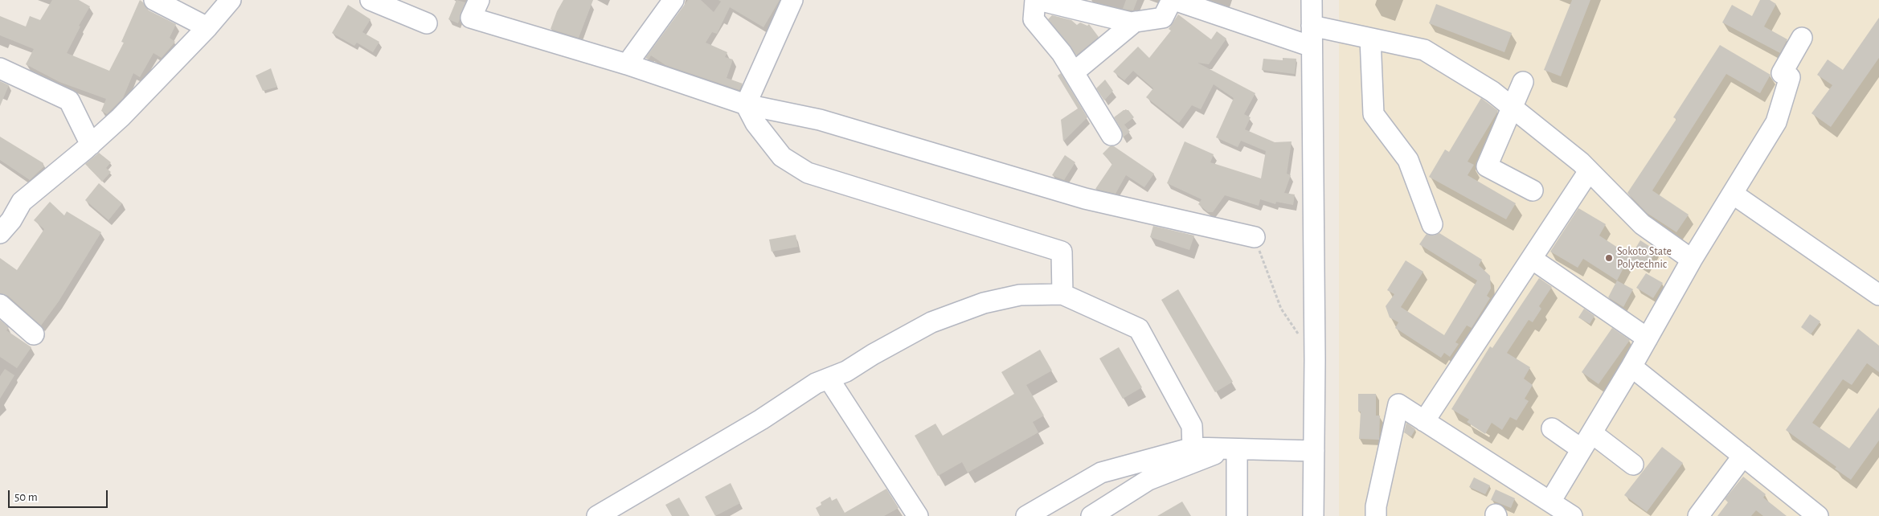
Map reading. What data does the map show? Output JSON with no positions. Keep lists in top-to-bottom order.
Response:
{
  "places": ["Sokoto State Polytechnic"],
  "scale_bar": "50 m"
}
